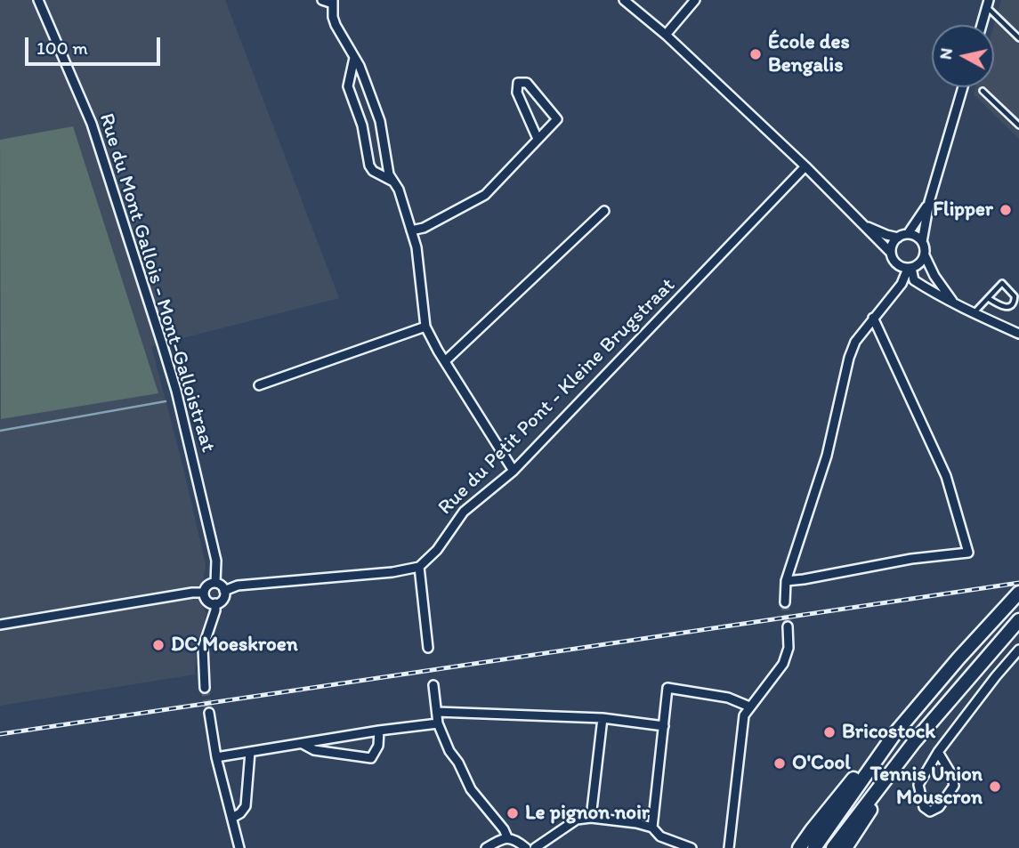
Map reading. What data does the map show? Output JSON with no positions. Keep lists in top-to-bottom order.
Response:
{
  "streets": {
    "street": ["Rue du Mont Gallois - Mont-Galloistraat", "Rue du Petit Pont - Kleine Brugstraat"]
  },
  "places": [
    "École des Bengalis",
    "Flipper",
    "DC Moeskroen",
    "Bricostock",
    "O'Cool",
    "Tennis Union Mouscron",
    "Le pignon noir"
  ],
  "scale_bar": "100 m",
  "north": "left"
}
